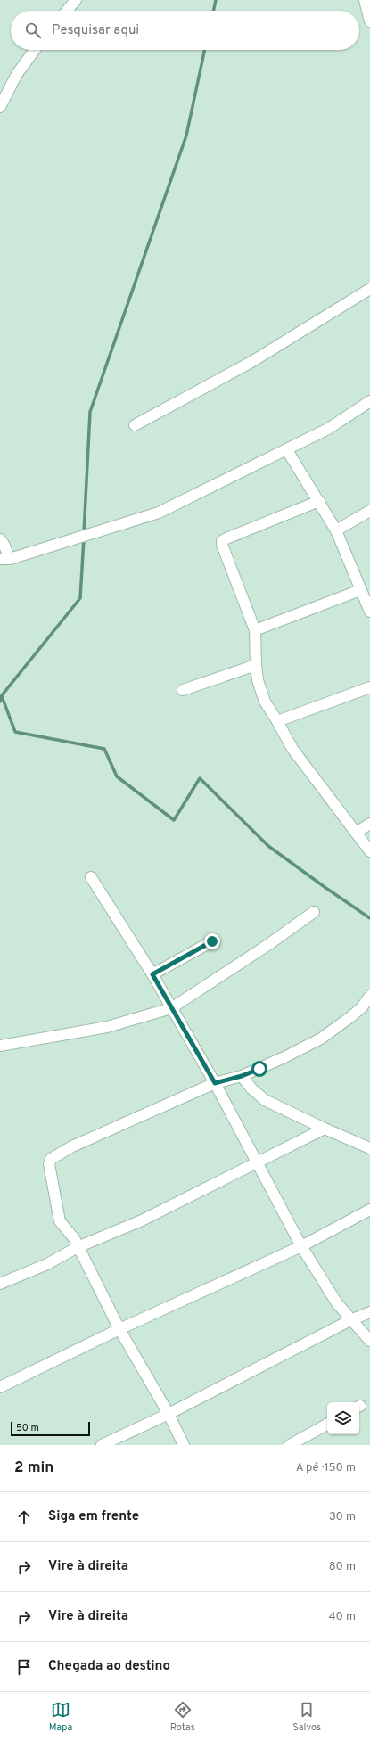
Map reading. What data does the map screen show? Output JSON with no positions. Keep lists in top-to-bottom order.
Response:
{
  "scale_bar": "50 m",
  "page": {
    "search": "Pesquisar aqui",
    "scale": "50 m",
    "heading": ["2 min", "A pé · 150 m"],
    "list": [
      ["Siga em frente", "30 m"],
      ["Vire à direita", "80 m"],
      ["Vire à direita", "40 m"],
      "Chegada ao destino"
    ],
    "nav": ["Mapa", "Rotas", "Salvos"]
  }
}
